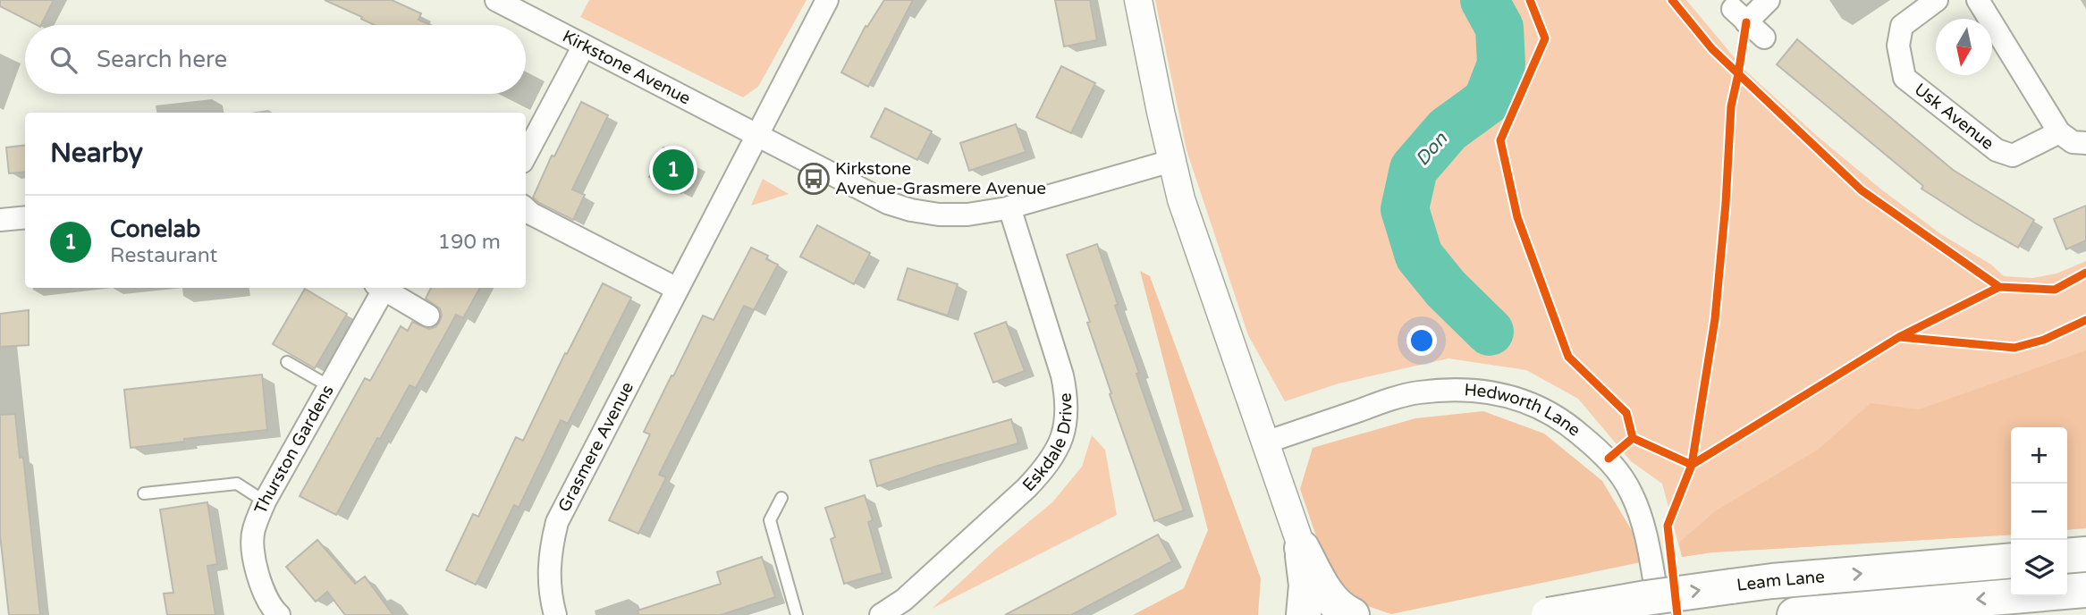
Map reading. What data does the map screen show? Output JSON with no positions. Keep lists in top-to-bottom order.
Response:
{
  "streets": {
    "highway": ["Leam Lane"],
    "street": [
      "Kirkstone Avenue",
      "Usk Avenue",
      "Hedworth Lane",
      "Eskdale Drive",
      "Grasmere Avenue",
      "Thurston Gardens"
    ]
  },
  "crossings": [
    ["Kirkstone Avenue", "Eskdale Drive"],
    ["Kirkstone Avenue", "Grasmere Avenue"]
  ],
  "water": ["Don"],
  "places": {
    "bus stop": ["Kirkstone Avenue-Grasmere Avenue"]
  },
  "north": "bottom",
  "page": {
    "search": "Search here",
    "heading": "Nearby",
    "pins": "1",
    "list": [
      {
        "mark": "1",
        "name": "Conelab",
        "note": "Restaurant",
        "value": "190 m"
      }
    ],
    "map_buttons": ["+", "−"]
  }
}
